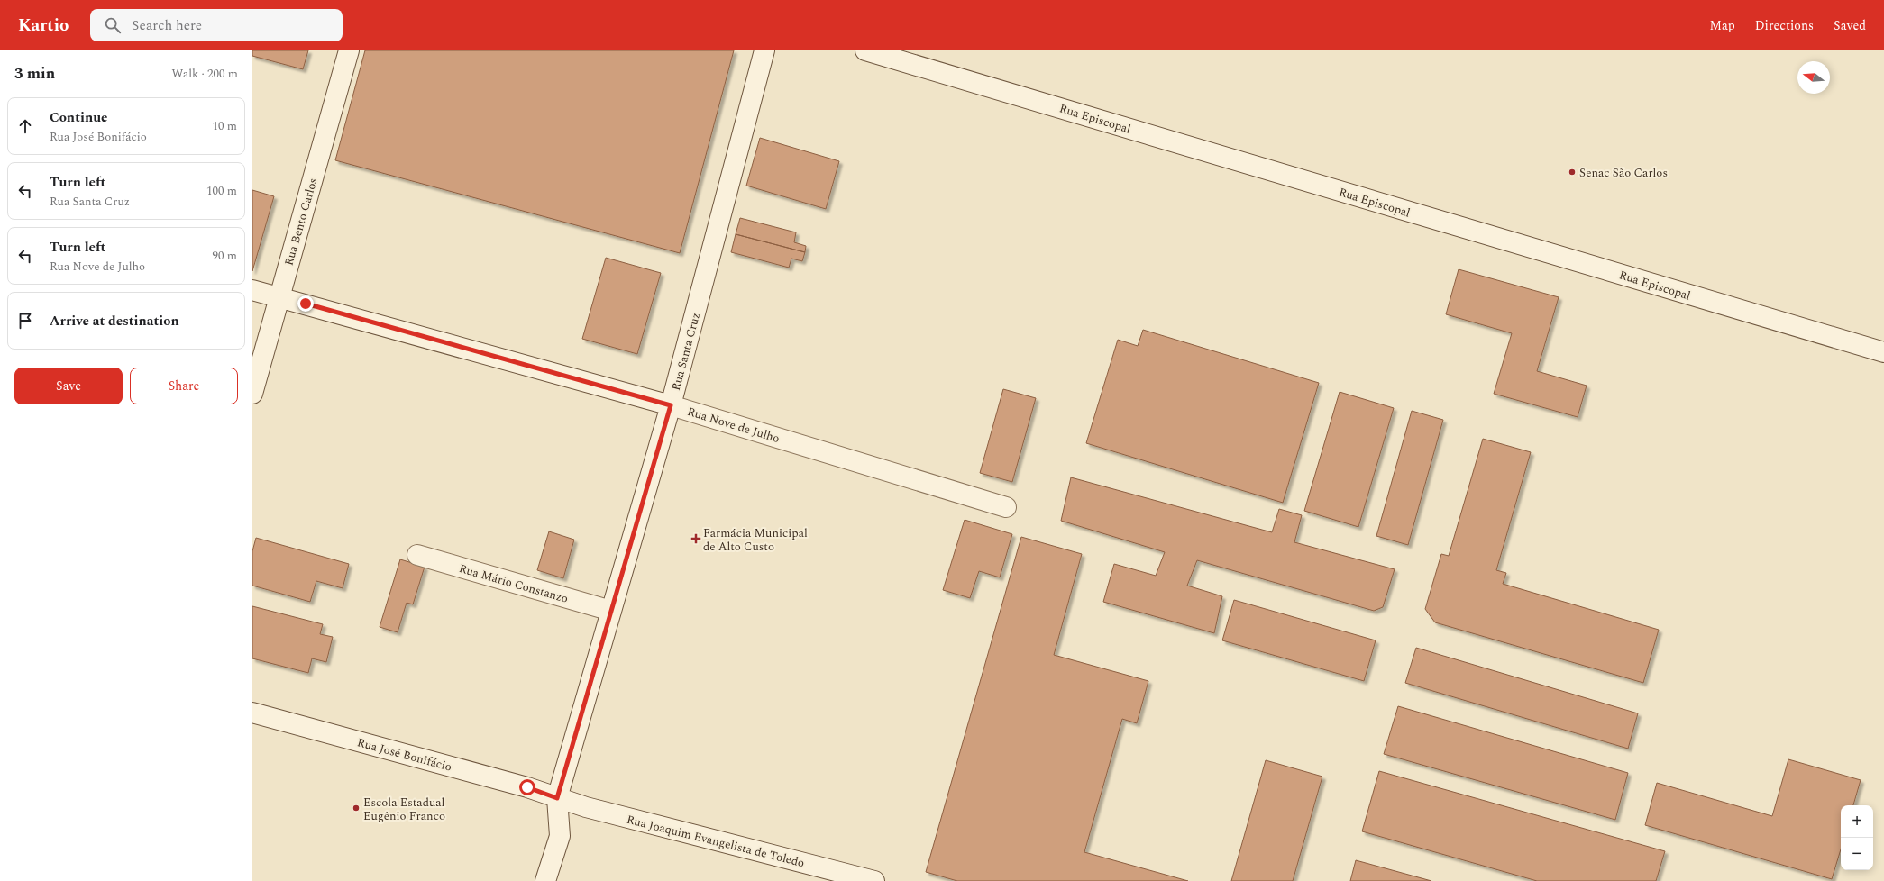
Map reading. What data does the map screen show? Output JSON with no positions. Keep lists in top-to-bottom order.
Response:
{
  "streets": {
    "main road": [
      "Rua Episcopal",
      "Rua Bento Carlos",
      "Rua Santa Cruz",
      "Rua Nove de Julho",
      "Rua Mário Constanzo",
      "Rua José Bonifácio",
      "Rua Joaquim Evangelista de Toledo"
    ]
  },
  "crossings": [
    ["Rua Bento Carlos", "Rua Nove de Julho"],
    ["Rua Santa Cruz", "Rua Nove de Julho"],
    ["Rua Santa Cruz", "Rua Mário Constanzo"],
    ["Rua Santa Cruz", "Rua José Bonifácio"],
    ["Rua Santa Cruz", "Rua Joaquim Evangelista de Toledo"],
    ["Rua José Bonifácio", "Rua Joaquim Evangelista de Toledo"]
  ],
  "places": {
    "other": ["Senac São Carlos", "Escola Estadual Eugênio Franco"],
    "health": ["Farmácia Municipal de Alto Custo"]
  },
  "north": "left",
  "page": {
    "header": "Kartio",
    "search": "Search here",
    "nav": ["Map", "Directions", "Saved"],
    "heading": ["3 min", "Walk · 200 m"],
    "list": [
      ["Continue", "Rua José Bonifácio", "10 m"],
      ["Turn left", "Rua Santa Cruz", "100 m"],
      ["Turn left", "Rua Nove de Julho", "90 m"],
      "Arrive at destination"
    ],
    "buttons": ["Save", "Share"],
    "map_buttons": ["+", "−"]
  }
}
